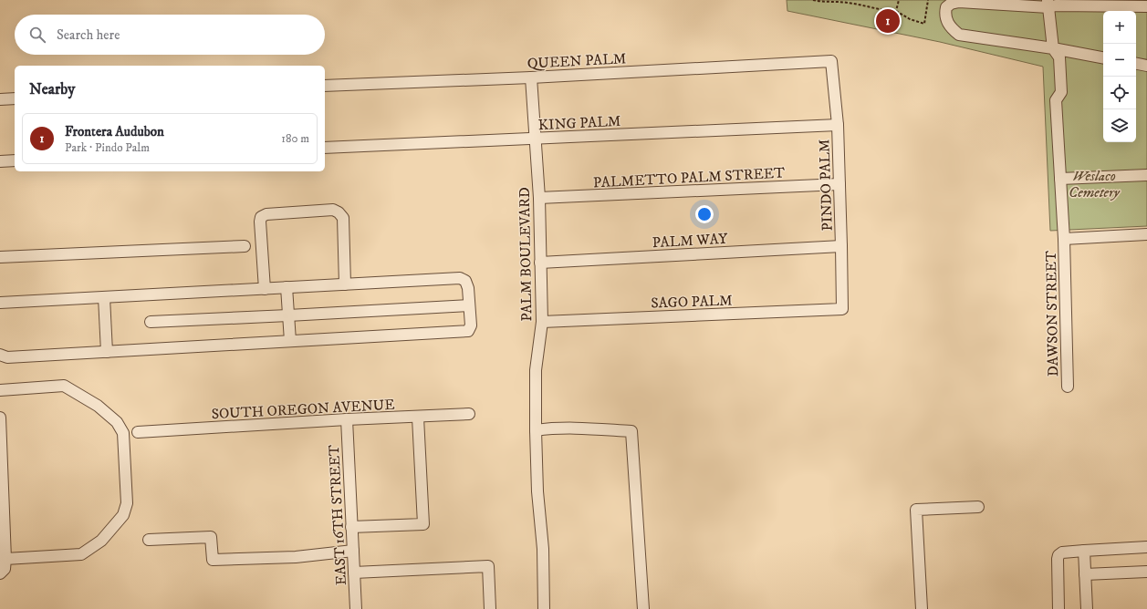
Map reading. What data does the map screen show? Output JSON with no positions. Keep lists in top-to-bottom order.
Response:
{
  "streets": {
    "street": [
      "QUEEN PALM",
      "KING PALM",
      "PALMETTO PALM STREET",
      "PINDO PALM",
      "PALM WAY",
      "PALM BOULEVARD",
      "SAGO PALM",
      "DAWSON STREET",
      "SOUTH OREGON AVENUE",
      "EAST 16TH STREET"
    ]
  },
  "crossings": [
    ["QUEEN PALM", "PINDO PALM"],
    ["QUEEN PALM", "PALM BOULEVARD"],
    ["KING PALM", "PINDO PALM"],
    ["KING PALM", "PALM BOULEVARD"],
    ["PALMETTO PALM STREET", "PINDO PALM"],
    ["PALMETTO PALM STREET", "PALM BOULEVARD"],
    ["PINDO PALM", "PALM WAY"],
    ["PINDO PALM", "SAGO PALM"],
    ["PALM WAY", "PALM BOULEVARD"],
    ["PALM BOULEVARD", "SAGO PALM"],
    ["SOUTH OREGON AVENUE", "EAST 16TH STREET"]
  ],
  "parks": ["Weslaco Cemetery"],
  "page": {
    "pins": "1",
    "map_buttons": ["+", "−"],
    "search": "Search here",
    "heading": "Nearby",
    "list": [
      {
        "mark": "1",
        "name": "Frontera Audubon",
        "note": "Park · Pindo Palm",
        "value": "180 m"
      }
    ]
  }
}
